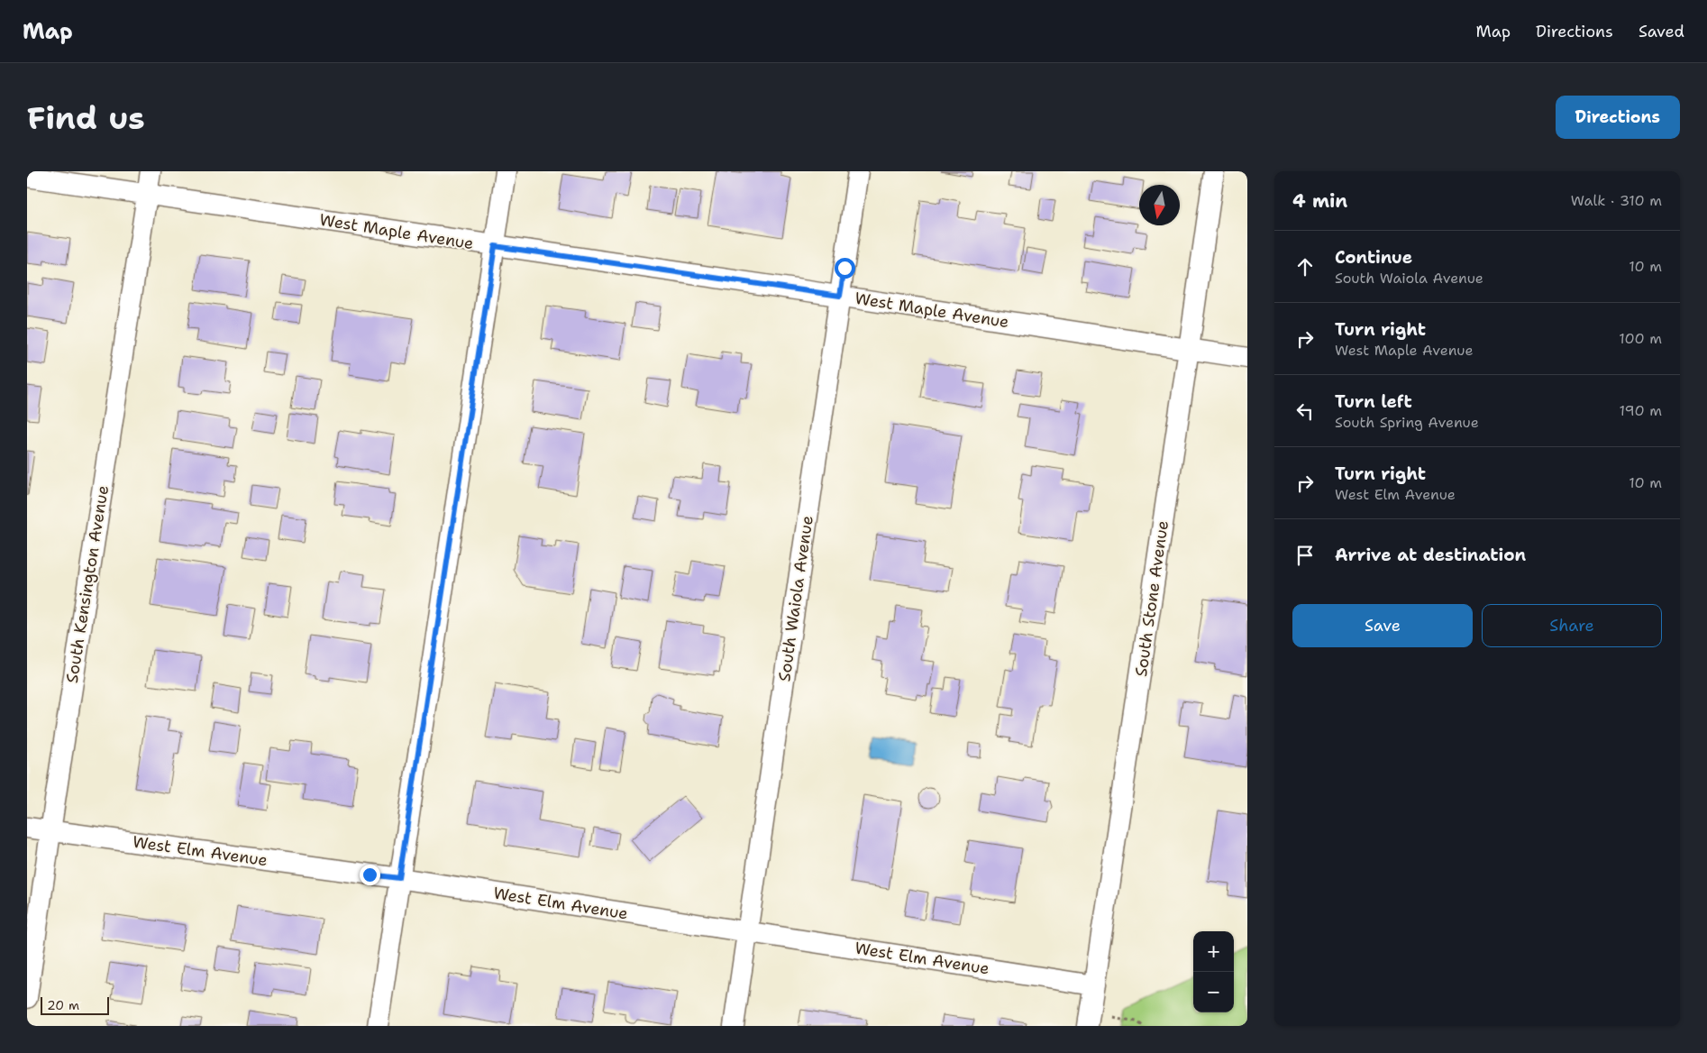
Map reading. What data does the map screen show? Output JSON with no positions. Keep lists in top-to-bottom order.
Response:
{
  "streets": {
    "street": [
      "West Maple Avenue",
      "South Kensington Avenue",
      "South Waiola Avenue",
      "South Stone Avenue",
      "West Elm Avenue"
    ]
  },
  "crossings": [
    ["West Maple Avenue", "South Kensington Avenue"],
    ["West Maple Avenue", "South Waiola Avenue"],
    ["West Maple Avenue", "South Stone Avenue"],
    ["South Kensington Avenue", "West Elm Avenue"],
    ["South Waiola Avenue", "West Elm Avenue"],
    ["South Stone Avenue", "West Elm Avenue"]
  ],
  "scale_bar": "20 m",
  "north": "bottom",
  "page": {
    "header": "Map",
    "nav": ["Map", "Directions", "Saved"],
    "buttons": [
      "Directions",
      ["Save", "Share"]
    ],
    "title": "Find us",
    "heading": ["4 min", "Walk · 310 m"],
    "list": [
      ["Continue", "South Waiola Avenue", "10 m"],
      ["Turn right", "West Maple Avenue", "100 m"],
      ["Turn left", "South Spring Avenue", "190 m"],
      ["Turn right", "West Elm Avenue", "10 m"],
      "Arrive at destination"
    ],
    "map_buttons": ["+", "−"],
    "scale": "20 m"
  }
}
